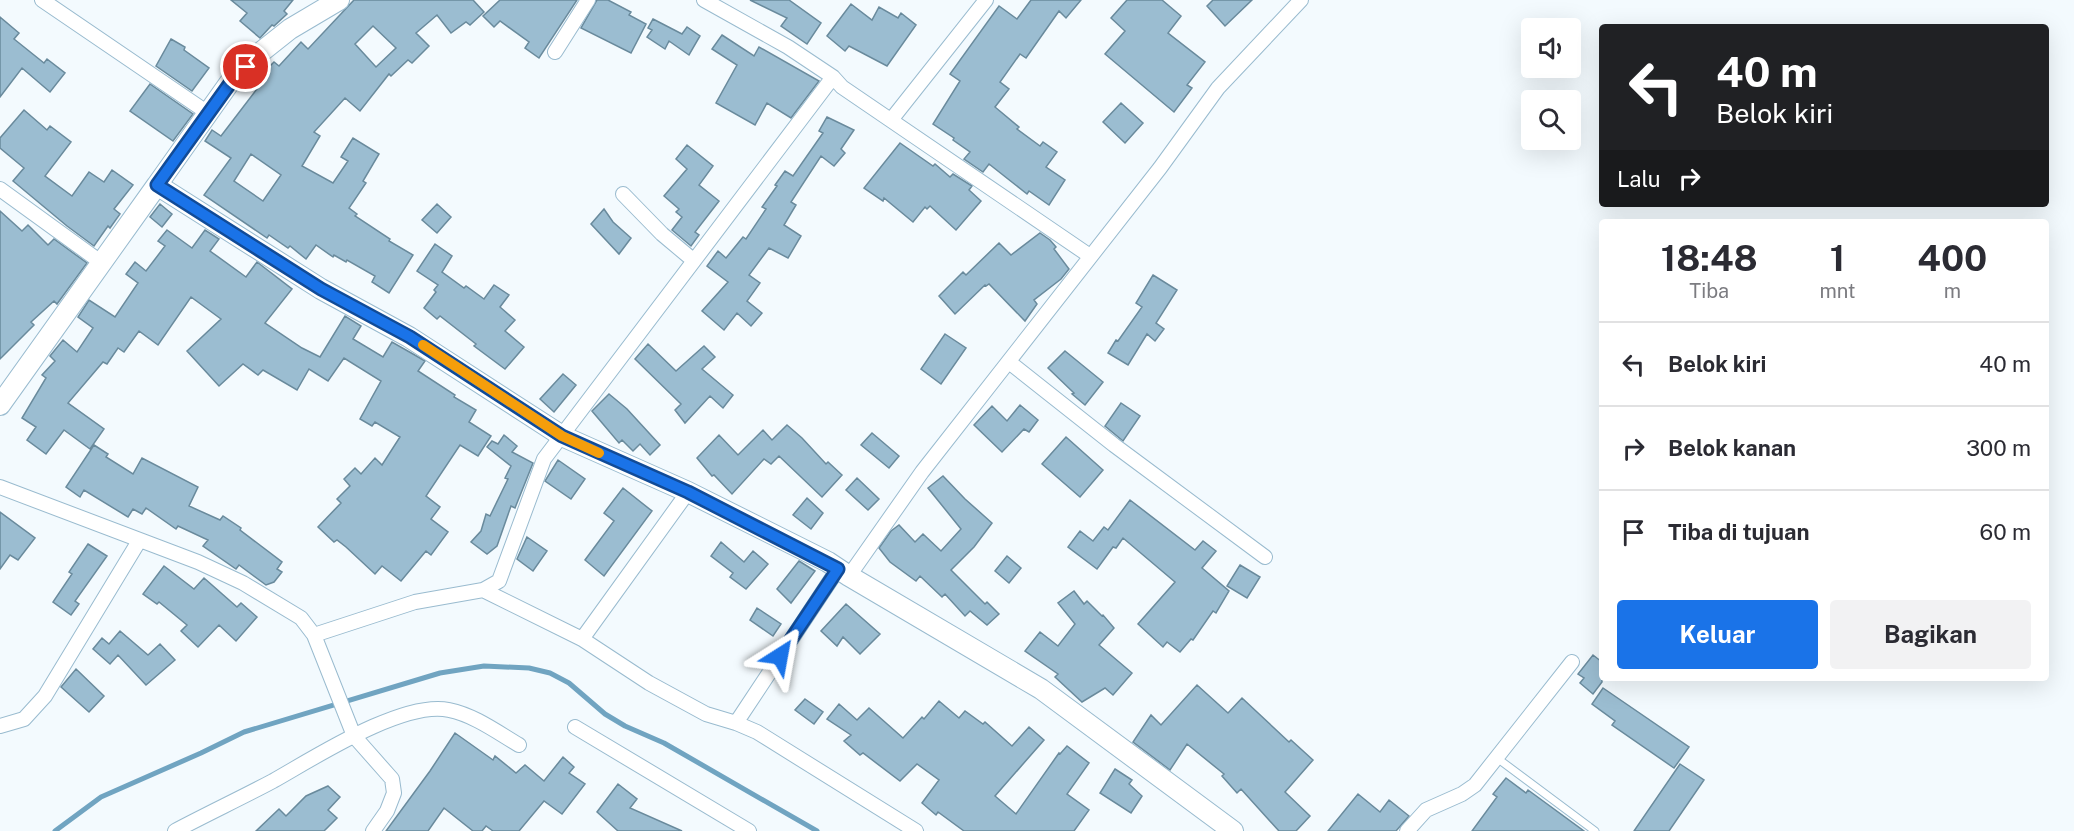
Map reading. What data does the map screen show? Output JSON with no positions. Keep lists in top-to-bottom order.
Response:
{
  "page": {
    "turn": ["40 m", "Belok kiri"],
    "then": "Lalu",
    "eta": [
      "18:48",
      "Tiba",
      "1",
      "mnt",
      "400",
      "m"
    ],
    "list": [
      {
        "name": "Belok kiri",
        "value": "40 m"
      },
      {
        "name": "Belok kanan",
        "value": "300 m"
      },
      {
        "name": "Tiba di tujuan",
        "value": "60 m"
      }
    ],
    "buttons": ["Keluar", "Bagikan"]
  }
}
